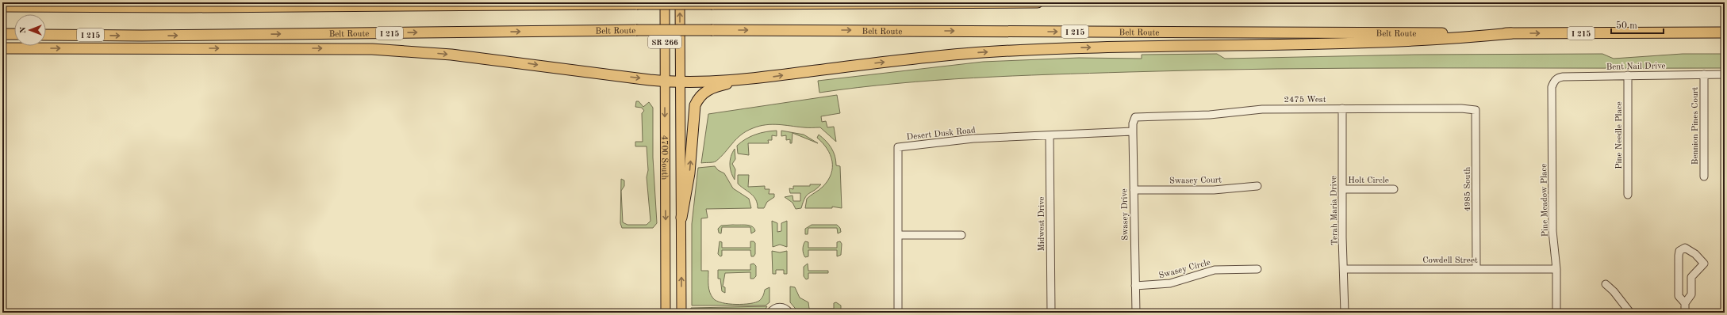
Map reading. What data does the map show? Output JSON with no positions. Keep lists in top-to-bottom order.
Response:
{
  "streets": {
    "highway": ["Belt Route", "I 215"],
    "main road": ["SR 266", "4700 South"],
    "street": [
      "Bent Nail Drive",
      "2475 West",
      "Bennion Pines Court",
      "Desert Dusk Road",
      "Pine Needle Place",
      "Swasey Court",
      "Holt Circle",
      "4985 South",
      "Pine Meadow Place",
      "Terah Maria Drive",
      "Swasey Drive",
      "Midwest Drive",
      "Cowdell Street",
      "Swasey Circle"
    ]
  },
  "crossings": [
    ["Bent Nail Drive", "Bennion Pines Court"],
    ["Bent Nail Drive", "Pine Needle Place"],
    ["Bent Nail Drive", "Pine Meadow Place"],
    ["2475 West", "4985 South"],
    ["2475 West", "Terah Maria Drive"],
    ["2475 West", "Swasey Drive"],
    ["Desert Dusk Road", "Swasey Drive"],
    ["Desert Dusk Road", "Midwest Drive"],
    ["Swasey Court", "Swasey Drive"],
    ["Holt Circle", "Terah Maria Drive"],
    ["4985 South", "Cowdell Street"],
    ["Pine Meadow Place", "Cowdell Street"],
    ["Terah Maria Drive", "Cowdell Street"],
    ["Swasey Drive", "Swasey Circle"]
  ],
  "scale_bar": "50 m",
  "north": "left"
}
